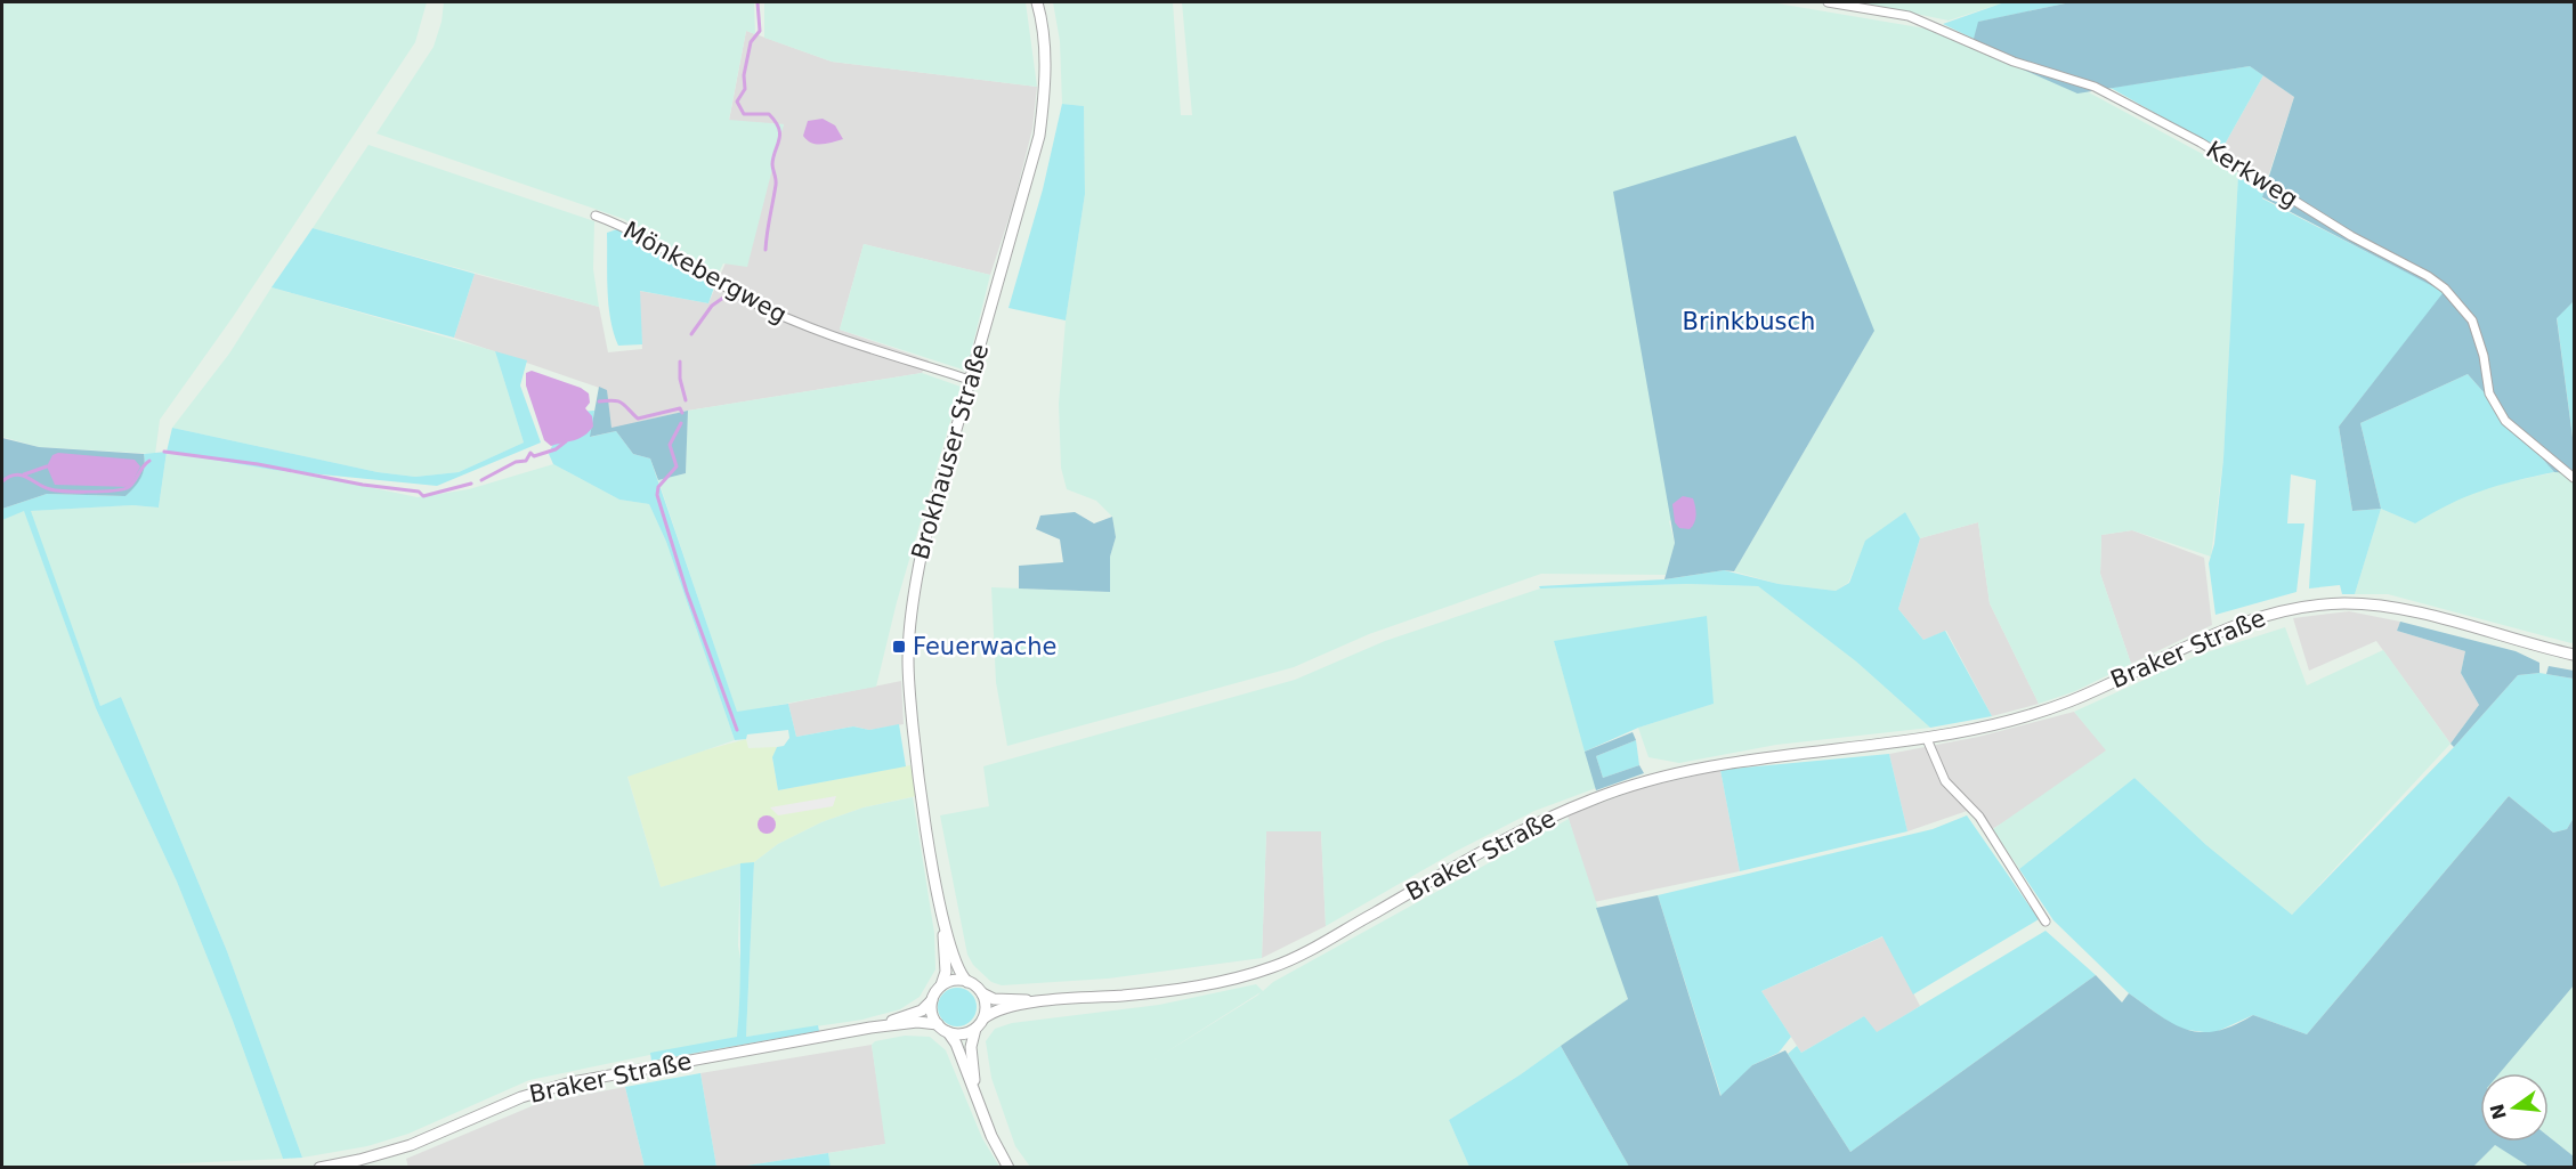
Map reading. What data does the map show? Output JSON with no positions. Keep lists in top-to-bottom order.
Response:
{
  "streets": {
    "street": [
      "Kerkweg",
      "Mönkebergweg",
      "Brokhauser Straße",
      "Braker Straße"
    ]
  },
  "crossings": [
    ["Mönkebergweg", "Brokhauser Straße"],
    ["Brokhauser Straße", "Braker Straße"]
  ],
  "parks": ["Brinkbusch"],
  "places": {
    "transit": ["Feuerwache"]
  },
  "north": "left"
}
